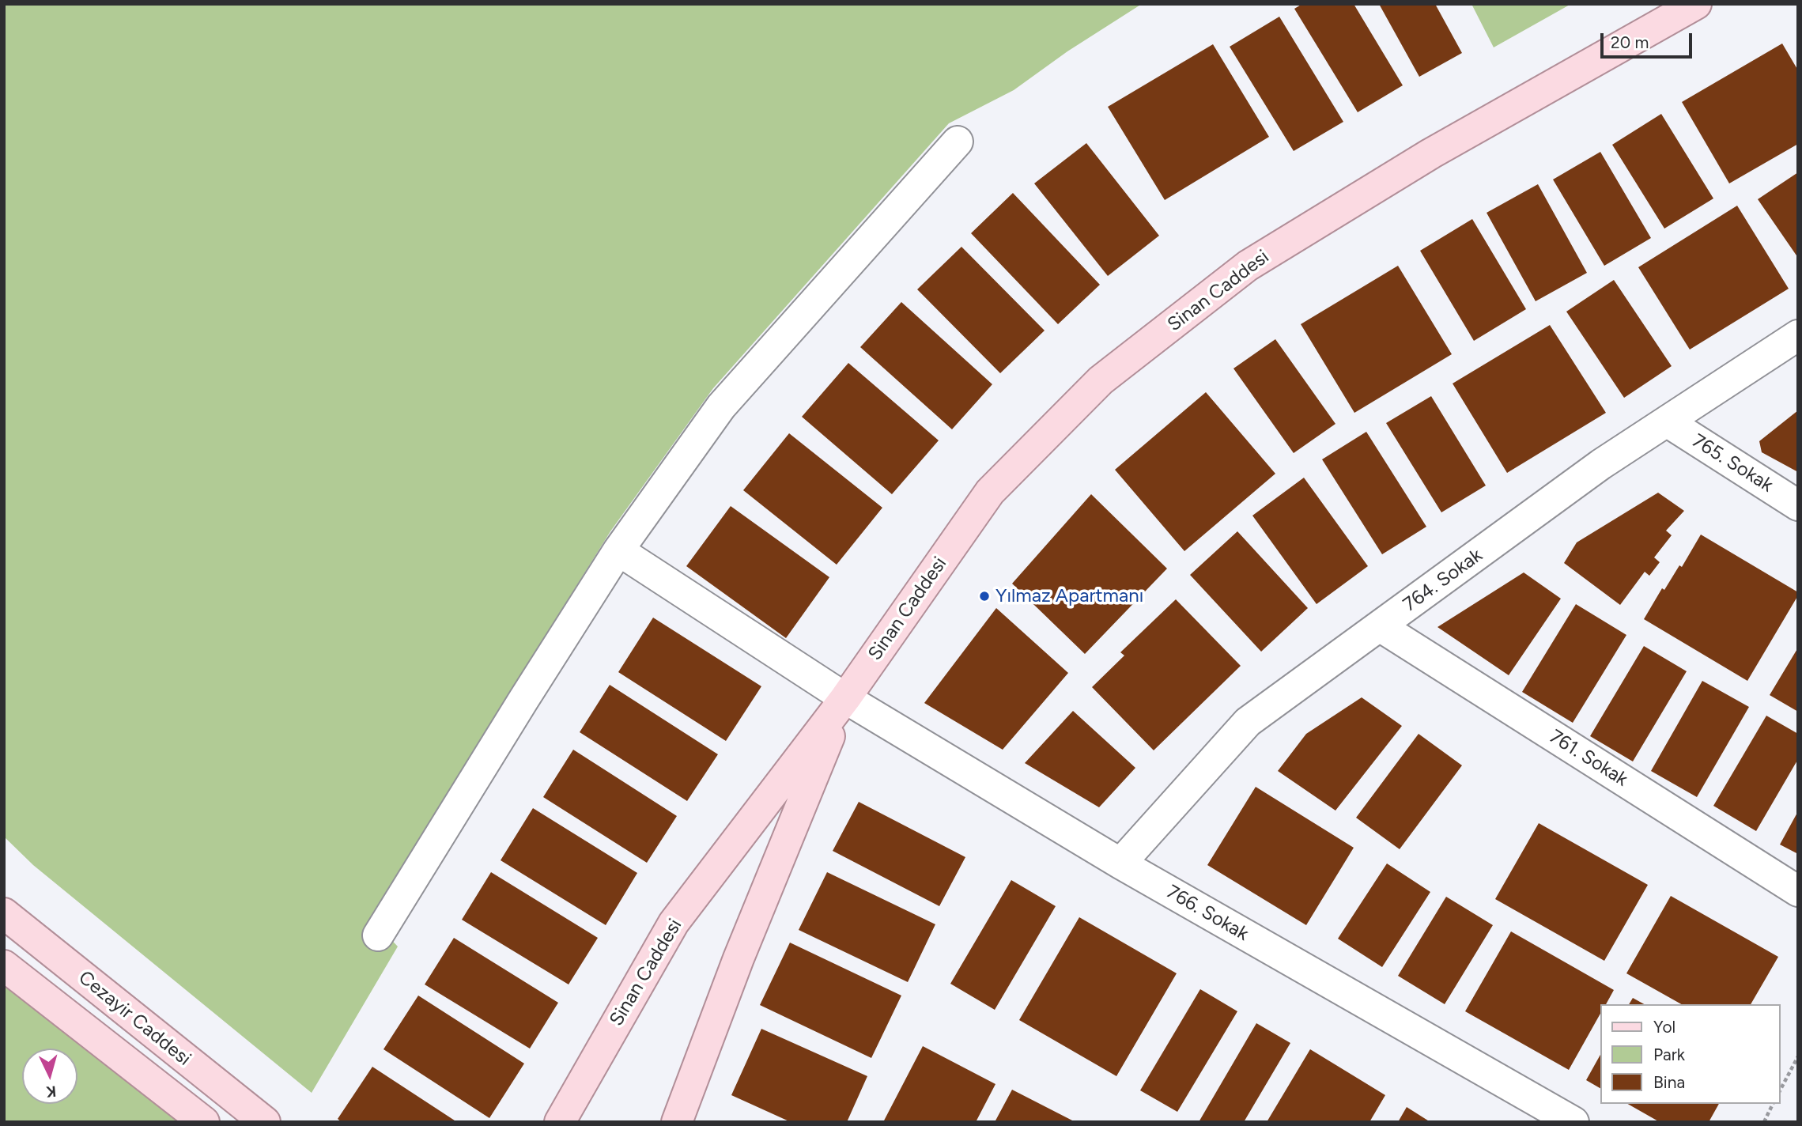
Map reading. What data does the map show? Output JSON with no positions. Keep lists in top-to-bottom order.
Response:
{
  "streets": {
    "main road": ["Sinan Caddesi", "Cezayir Caddesi"],
    "street": [
      "765. Sokak",
      "764. Sokak",
      "761. Sokak",
      "766. Sokak"
    ]
  },
  "crossings": [
    ["Sinan Caddesi", "766. Sokak"],
    ["765. Sokak", "764. Sokak"],
    ["764. Sokak", "761. Sokak"],
    ["764. Sokak", "766. Sokak"]
  ],
  "places": ["Yılmaz Apartmanı"],
  "legend": ["Yol", "Park", "Bina"],
  "scale_bar": "20 m",
  "north": "bottom"
}
